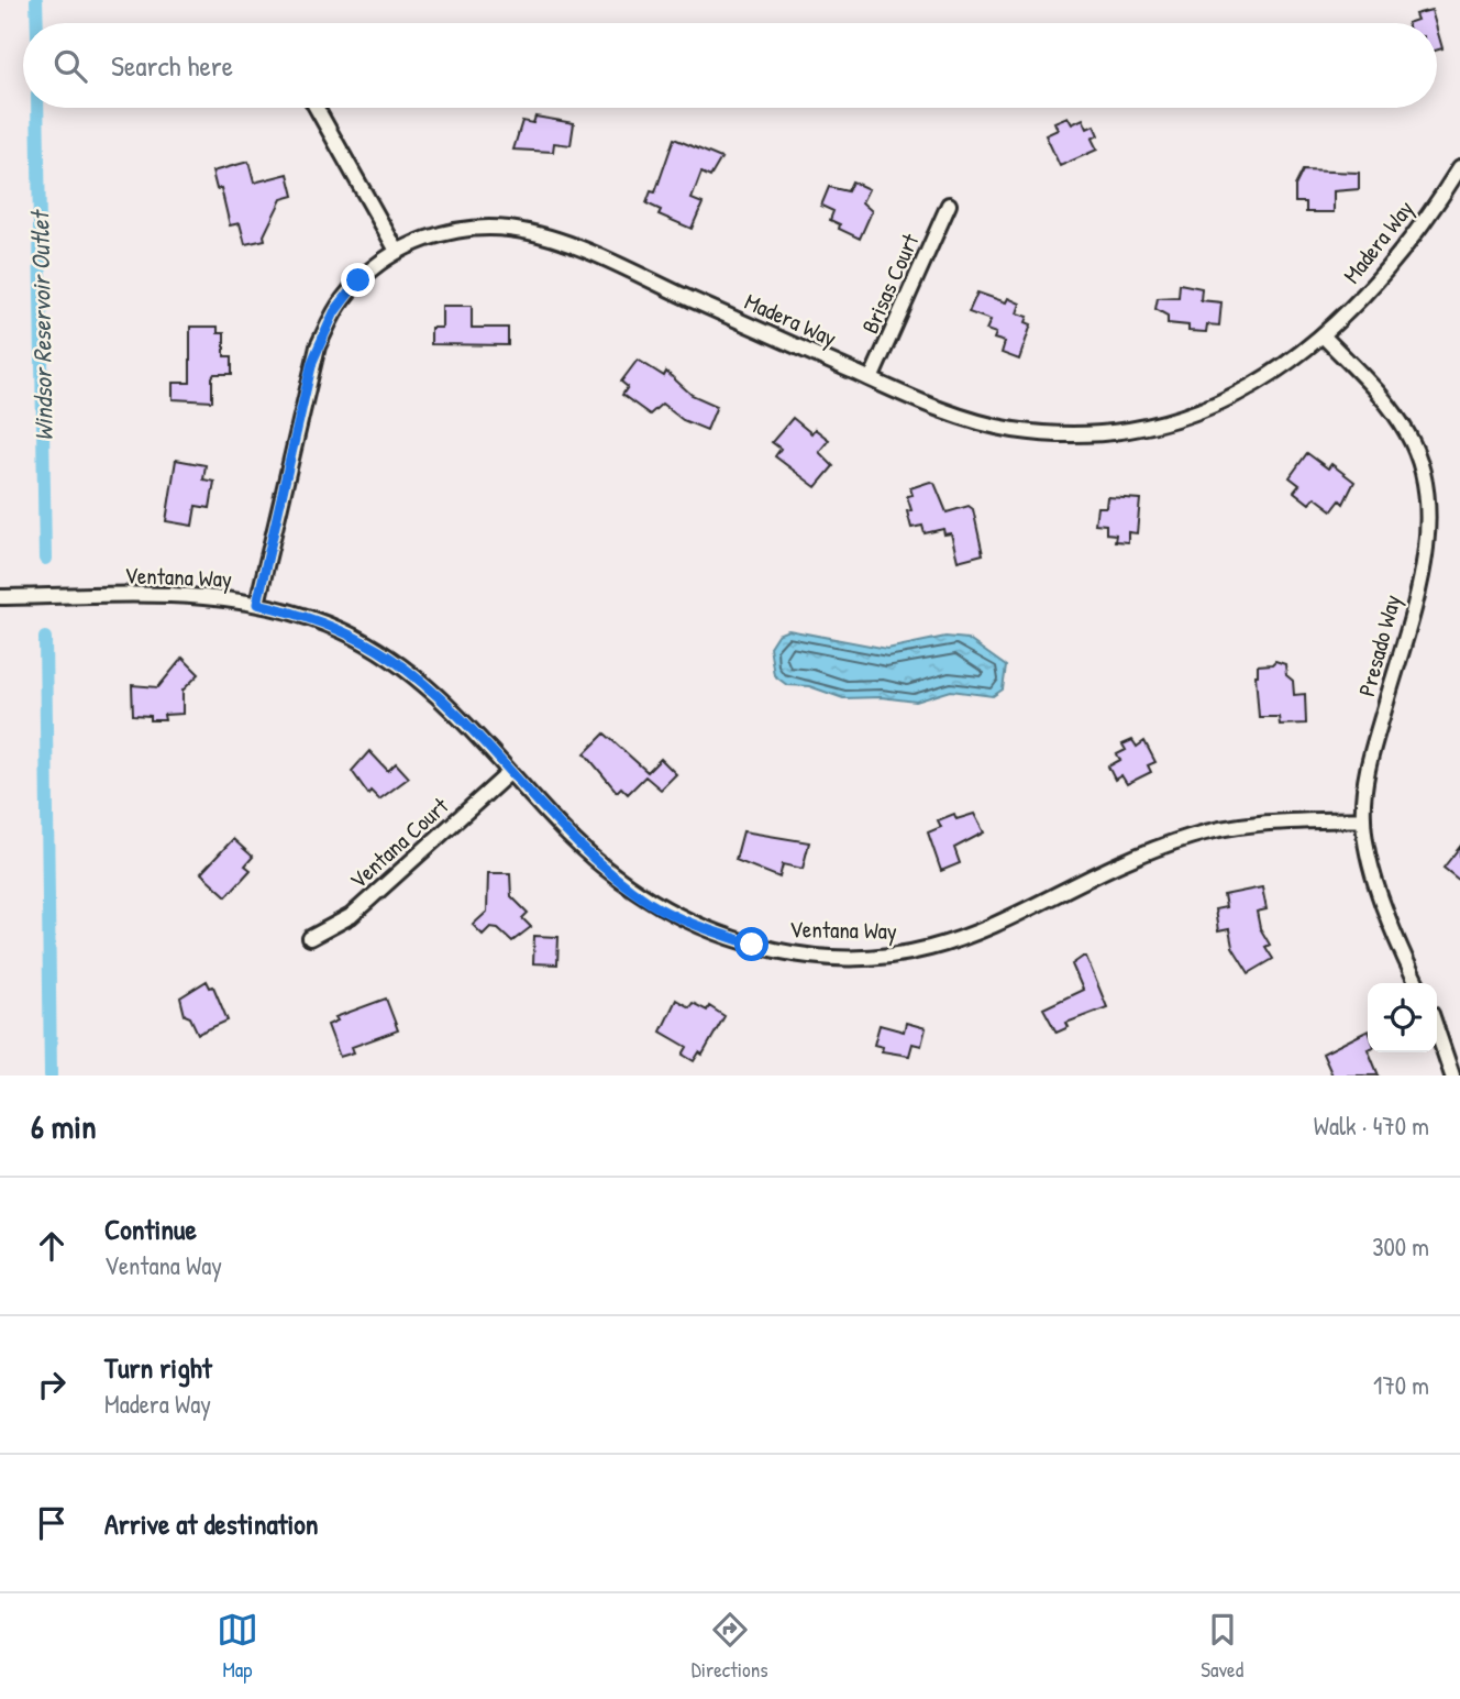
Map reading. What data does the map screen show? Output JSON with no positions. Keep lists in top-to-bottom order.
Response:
{
  "streets": {
    "street": [
      "Madera Way",
      "Brisas Court",
      "Ventana Way",
      "Presado Way",
      "Ventana Court"
    ]
  },
  "crossings": [
    ["Madera Way", "Brisas Court"],
    ["Madera Way", "Ventana Way"],
    ["Madera Way", "Presado Way"],
    ["Ventana Way", "Presado Way"],
    ["Ventana Way", "Ventana Court"]
  ],
  "water": ["Windsor Reservoir Outlet"],
  "page": {
    "search": "Search here",
    "heading": ["6 min", "Walk · 470 m"],
    "list": [
      ["Continue", "Ventana Way", "300 m"],
      ["Turn right", "Madera Way", "170 m"],
      "Arrive at destination"
    ],
    "nav": ["Map", "Directions", "Saved"]
  }
}
